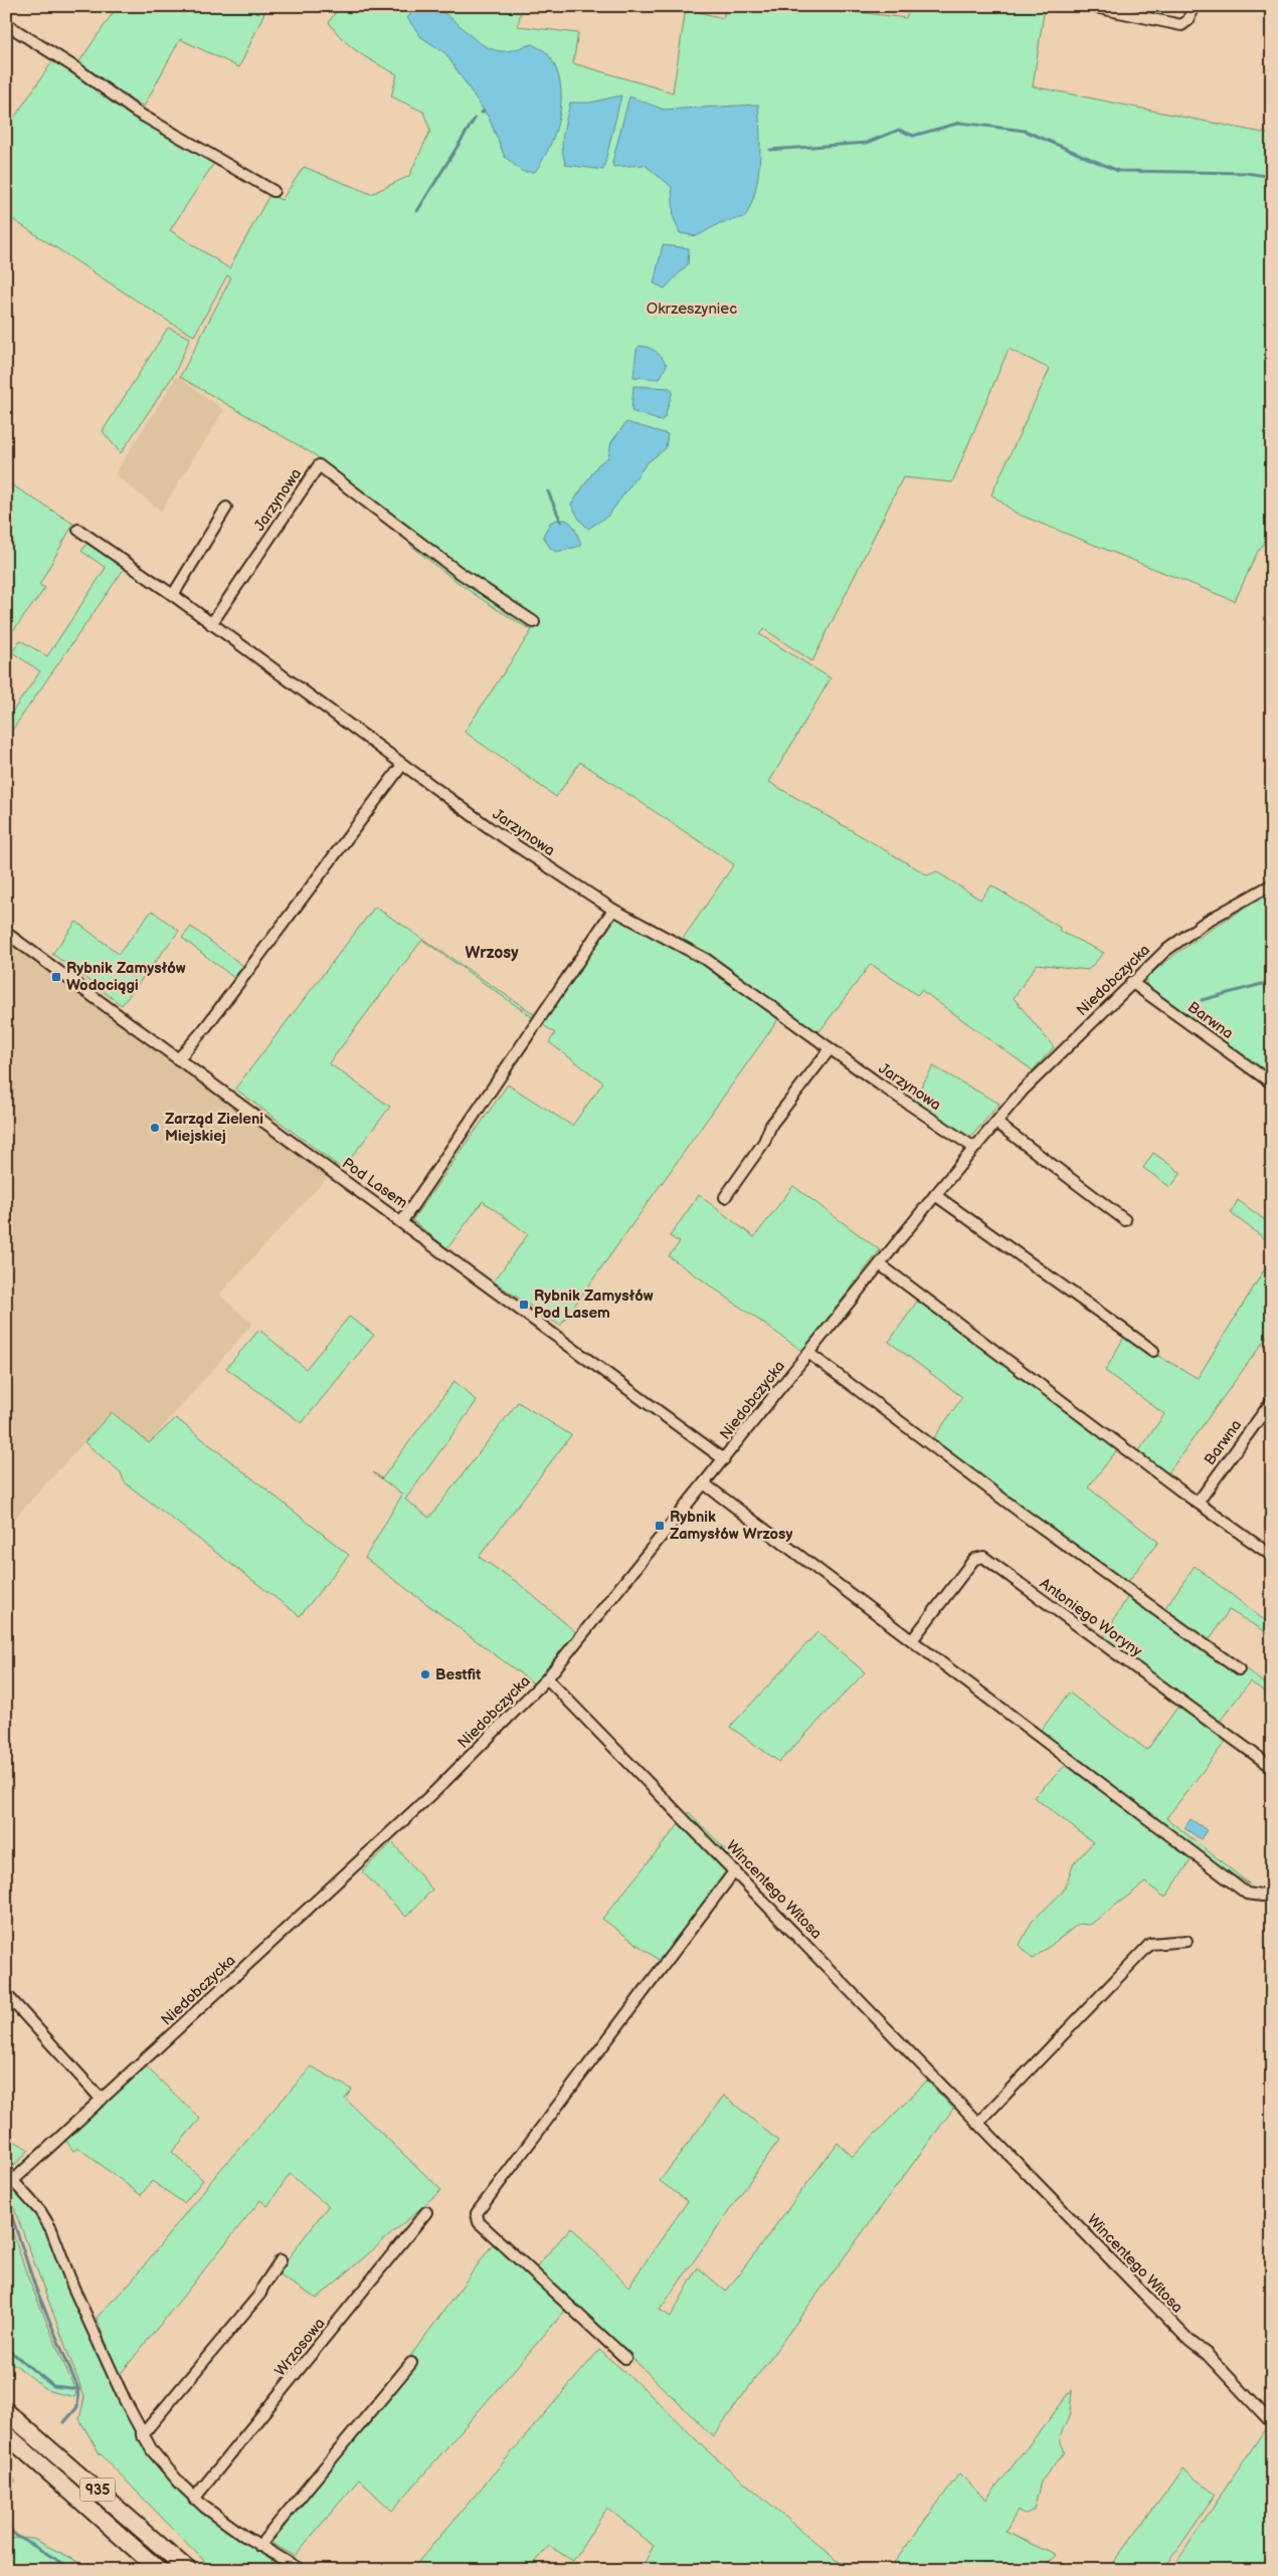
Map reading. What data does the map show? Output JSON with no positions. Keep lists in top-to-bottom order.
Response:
{
  "streets": {
    "main road": ["935"],
    "street": [
      "Jarzynowa",
      "Niedobczycka",
      "Barwna",
      "Pod Lasem",
      "Antoniego Woryny",
      "Wincentego Witosa",
      "Wrzosowa"
    ]
  },
  "crossings": [
    ["Jarzynowa", "Niedobczycka"],
    ["Niedobczycka", "Barwna"],
    ["Niedobczycka", "Pod Lasem"],
    ["Niedobczycka", "Wincentego Witosa"]
  ],
  "districts": ["Wrzosy"],
  "parks": ["Okrzeszyniec"],
  "places": {
    "transit": ["Rybnik Zamysłów Wodociągi", "Rybnik Zamysłów Pod Lasem", "Rybnik Zamysłów Wrzosy"],
    "other": ["Zarząd Zieleni Miejskiej", "Bestfit"]
  }
}
